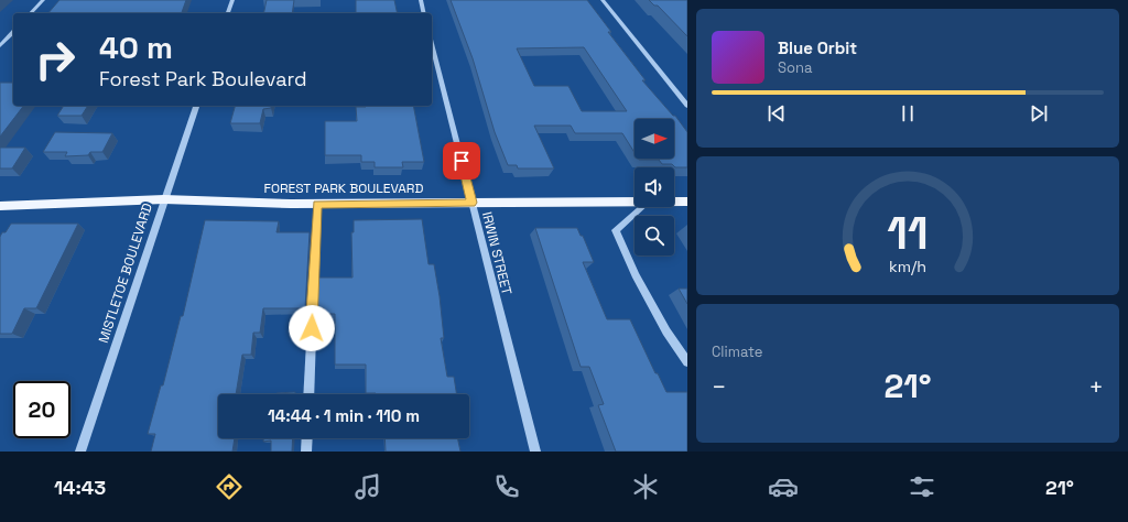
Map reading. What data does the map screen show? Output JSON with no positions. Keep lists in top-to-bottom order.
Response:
{
  "streets": {
    "main road": ["FOREST PARK BOULEVARD"],
    "street": ["IRWIN STREET", "MISTLETOE BOULEVARD"]
  },
  "crossings": [
    ["FOREST PARK BOULEVARD", "IRWIN STREET"],
    ["FOREST PARK BOULEVARD", "MISTLETOE BOULEVARD"]
  ],
  "north": "right",
  "page": {
    "turn": ["40 m", "Forest Park Boulevard"],
    "song": ["Blue Orbit", "Sona"],
    "tile": "Climate",
    "heat": ["−", "21°", "+"],
    "limit": "20",
    "trip": "14:44 · 1 min · 110 m",
    "tabs": ["14:43", "21°"],
    "gauge": ["11", "km/h"]
  }
}
